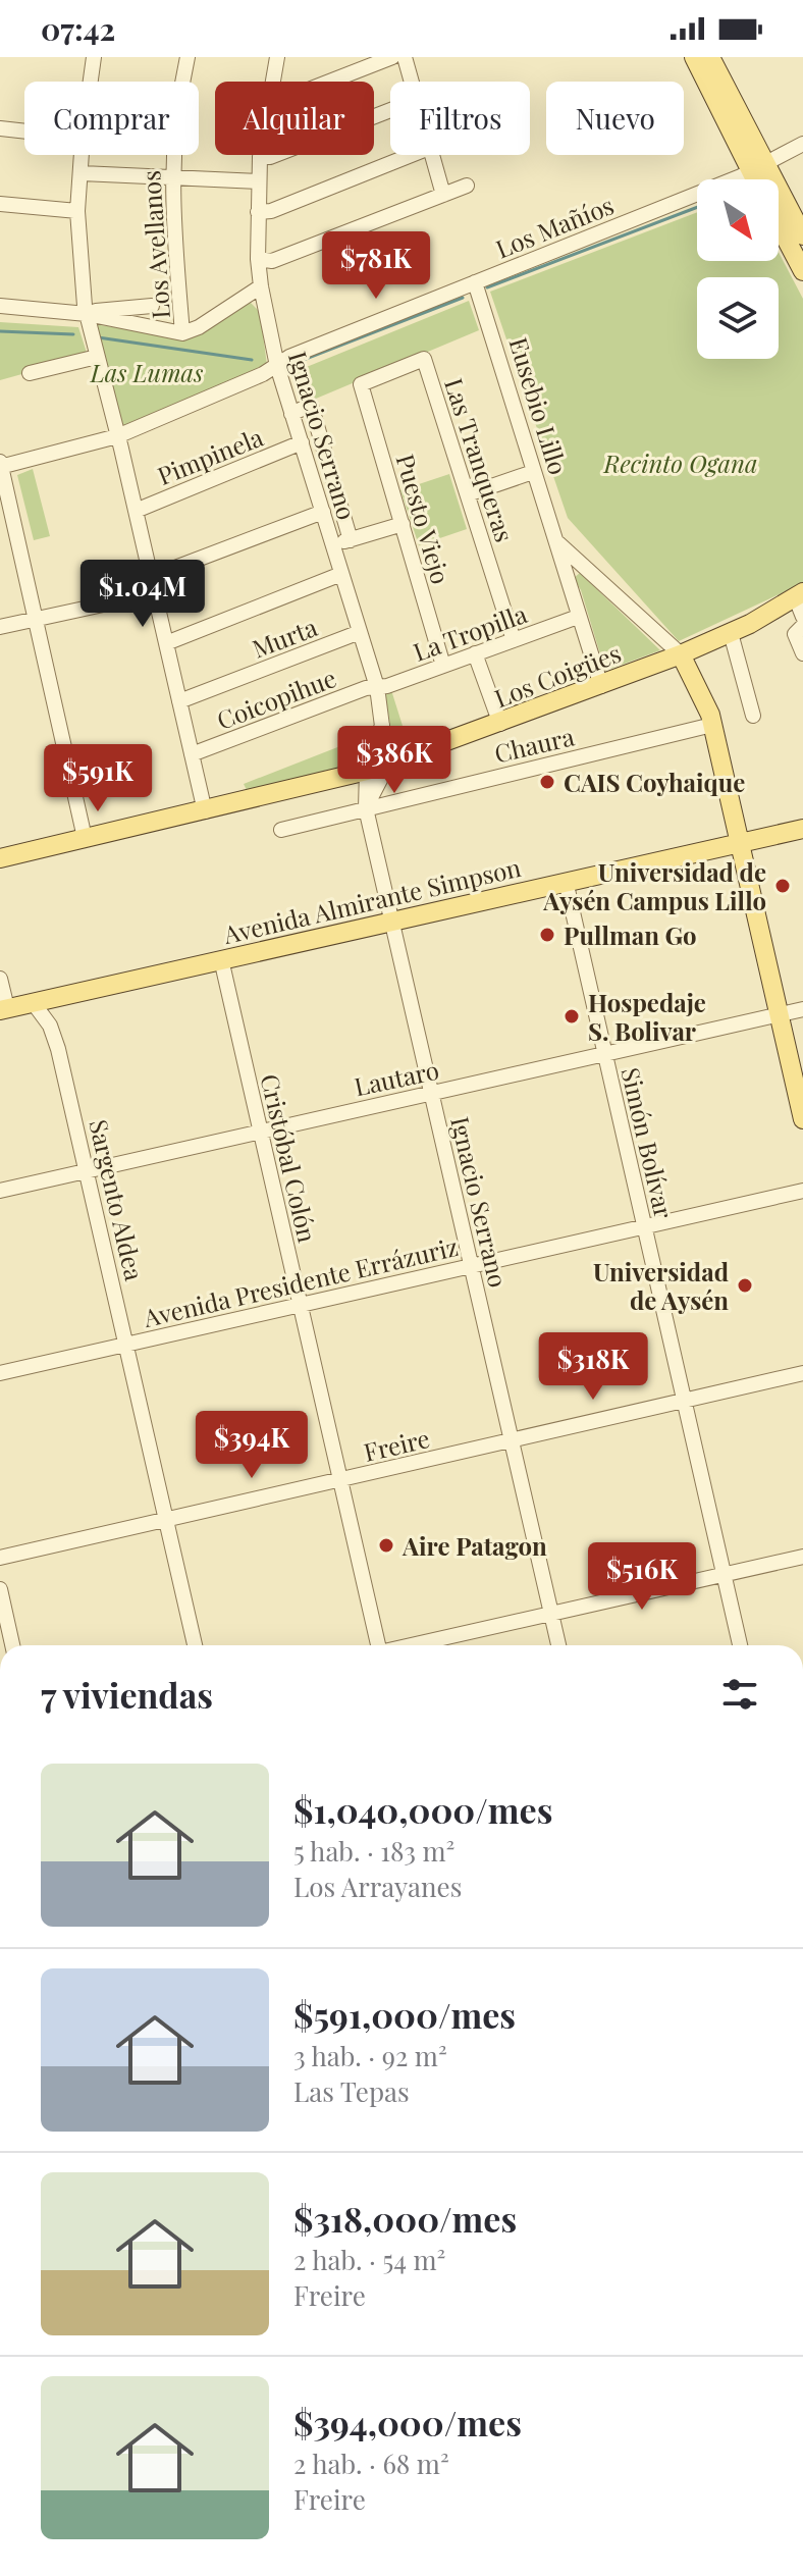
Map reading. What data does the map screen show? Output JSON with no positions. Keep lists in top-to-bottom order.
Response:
{
  "streets": {
    "main road": ["Eusebio Lillo", "Los Coigües", "Avenida Almirante Simpson"],
    "street": [
      "Los Mañíos",
      "Los Avellanos",
      "Ignacio Serrano",
      "Pimpinela",
      "Las Tranqueras",
      "Puesto Viejo",
      "La Tropilla",
      "Murta",
      "Coicopihue",
      "Chaura",
      "Lautaro",
      "Simón Bolívar",
      "Cristóbal Colón",
      "Sargento Aldea",
      "Avenida Presidente Errázuriz",
      "Freire"
    ]
  },
  "crossings": [
    ["Los Mañíos", "Eusebio Lillo"],
    ["Los Mañíos", "Ignacio Serrano"],
    ["Eusebio Lillo", "La Tropilla"],
    ["Eusebio Lillo", "Los Coigües"],
    ["Eusebio Lillo", "Chaura"],
    ["Eusebio Lillo", "Avenida Almirante Simpson"],
    ["Eusebio Lillo", "Lautaro"],
    ["Ignacio Serrano", "Pimpinela"],
    ["Ignacio Serrano", "La Tropilla"],
    ["Ignacio Serrano", "Murta"],
    ["Ignacio Serrano", "Los Coigües"],
    ["Ignacio Serrano", "Coicopihue"],
    ["Ignacio Serrano", "Chaura"],
    ["Ignacio Serrano", "Avenida Almirante Simpson"],
    ["Ignacio Serrano", "Lautaro"],
    ["Ignacio Serrano", "Avenida Presidente Errázuriz"],
    ["Ignacio Serrano", "Freire"],
    ["Las Tranqueras", "Puesto Viejo"],
    ["Las Tranqueras", "La Tropilla"],
    ["Puesto Viejo", "La Tropilla"],
    ["La Tropilla", "Coicopihue"],
    ["Avenida Almirante Simpson", "Simón Bolívar"],
    ["Avenida Almirante Simpson", "Cristóbal Colón"],
    ["Avenida Almirante Simpson", "Sargento Aldea"],
    ["Lautaro", "Simón Bolívar"],
    ["Lautaro", "Cristóbal Colón"],
    ["Lautaro", "Sargento Aldea"],
    ["Simón Bolívar", "Avenida Presidente Errázuriz"],
    ["Simón Bolívar", "Freire"],
    ["Cristóbal Colón", "Avenida Presidente Errázuriz"],
    ["Cristóbal Colón", "Freire"],
    ["Sargento Aldea", "Avenida Presidente Errázuriz"],
    ["Sargento Aldea", "Freire"]
  ],
  "parks": ["Las Lumas", "Recinto Ogana"],
  "places": [
    "CAIS Coyhaique",
    "Universidad de Aysén Campus Lillo",
    "Pullman Go",
    "Hospedaje S. Bolivar",
    "Universidad de Aysén",
    "Aire Patagon"
  ],
  "north": "bottom right",
  "page": {
    "status": "07:42",
    "chip": [
      "Comprar",
      "Alquilar",
      "Filtros",
      "Nuevo"
    ],
    "price": [
      "$781K",
      "$1.04M",
      "$386K",
      "$591K",
      "$318K",
      "$394K",
      "$516K"
    ],
    "heading": "7 viviendas",
    "list": [
      {
        "name": "$1,040,000/mes",
        "note": "5 hab. · 183 m² · Los Arrayanes"
      },
      {
        "name": "$591,000/mes",
        "note": "3 hab. · 92 m² · Las Tepas"
      },
      {
        "name": "$318,000/mes",
        "note": "2 hab. · 54 m² · Freire"
      },
      {
        "name": "$394,000/mes",
        "note": "2 hab. · 68 m² · Freire"
      }
    ]
  }
}
